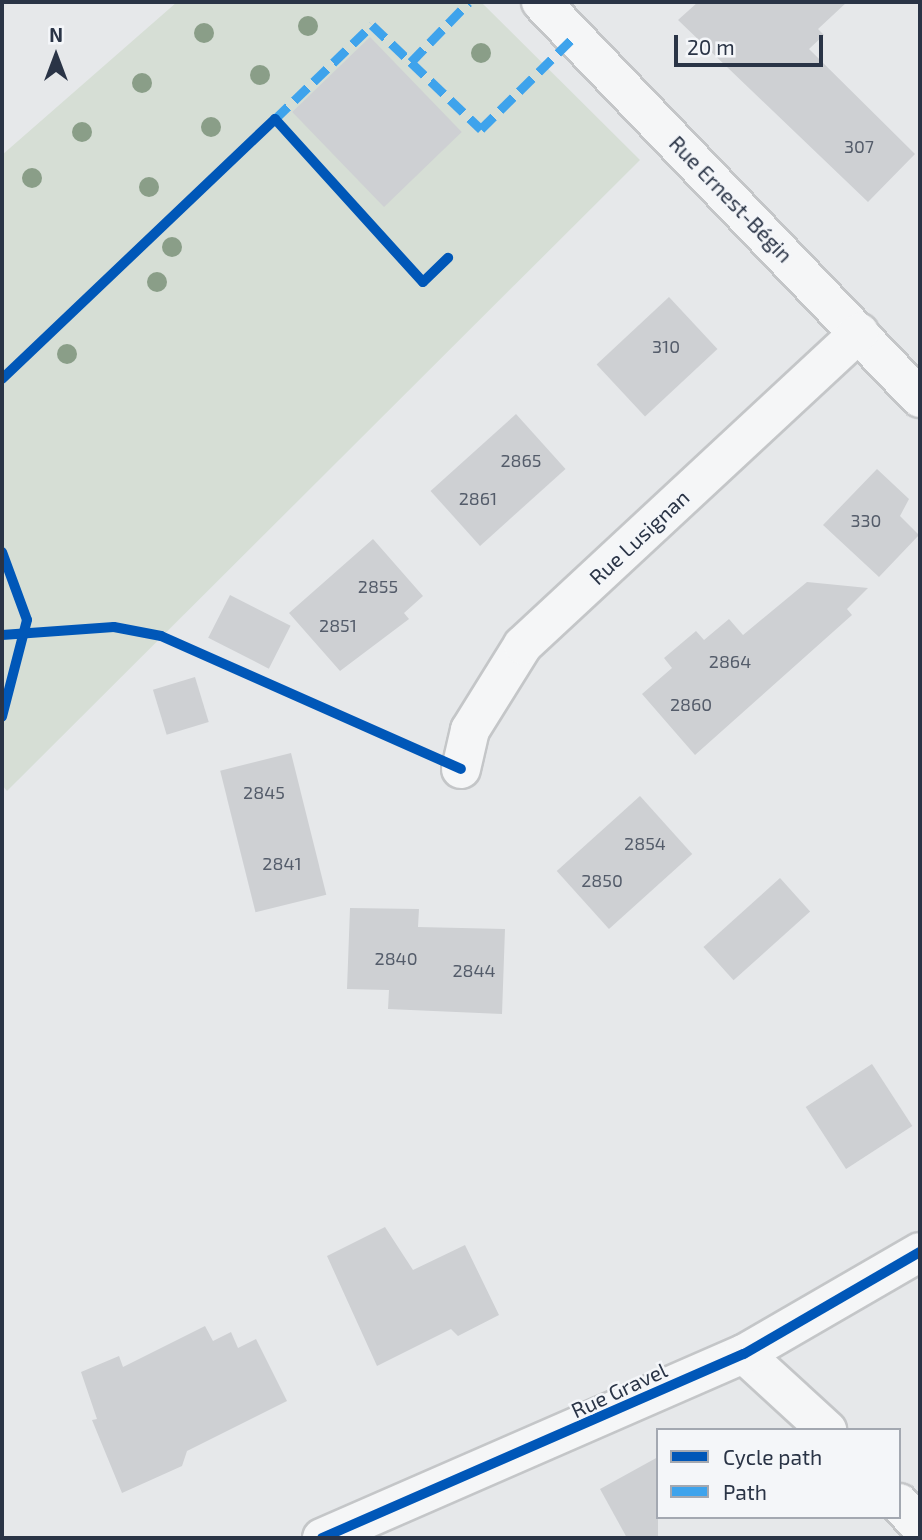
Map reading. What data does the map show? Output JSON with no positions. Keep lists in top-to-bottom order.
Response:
{
  "streets": {
    "street": ["Rue Ernest-Bégin", "Rue Lusignan", "Rue Gravel"]
  },
  "crossings": [
    ["Rue Ernest-Bégin", "Rue Lusignan"]
  ],
  "house_numbers": [
    "307",
    "310",
    "2865",
    "2861",
    "330",
    "2855",
    "2851",
    "2864",
    "2860",
    "2845",
    "2854",
    "2841",
    "2850",
    "2840",
    "2844"
  ],
  "legend": ["Cycle path", "Path"],
  "scale_bar": "20 m",
  "north": "top"
}
